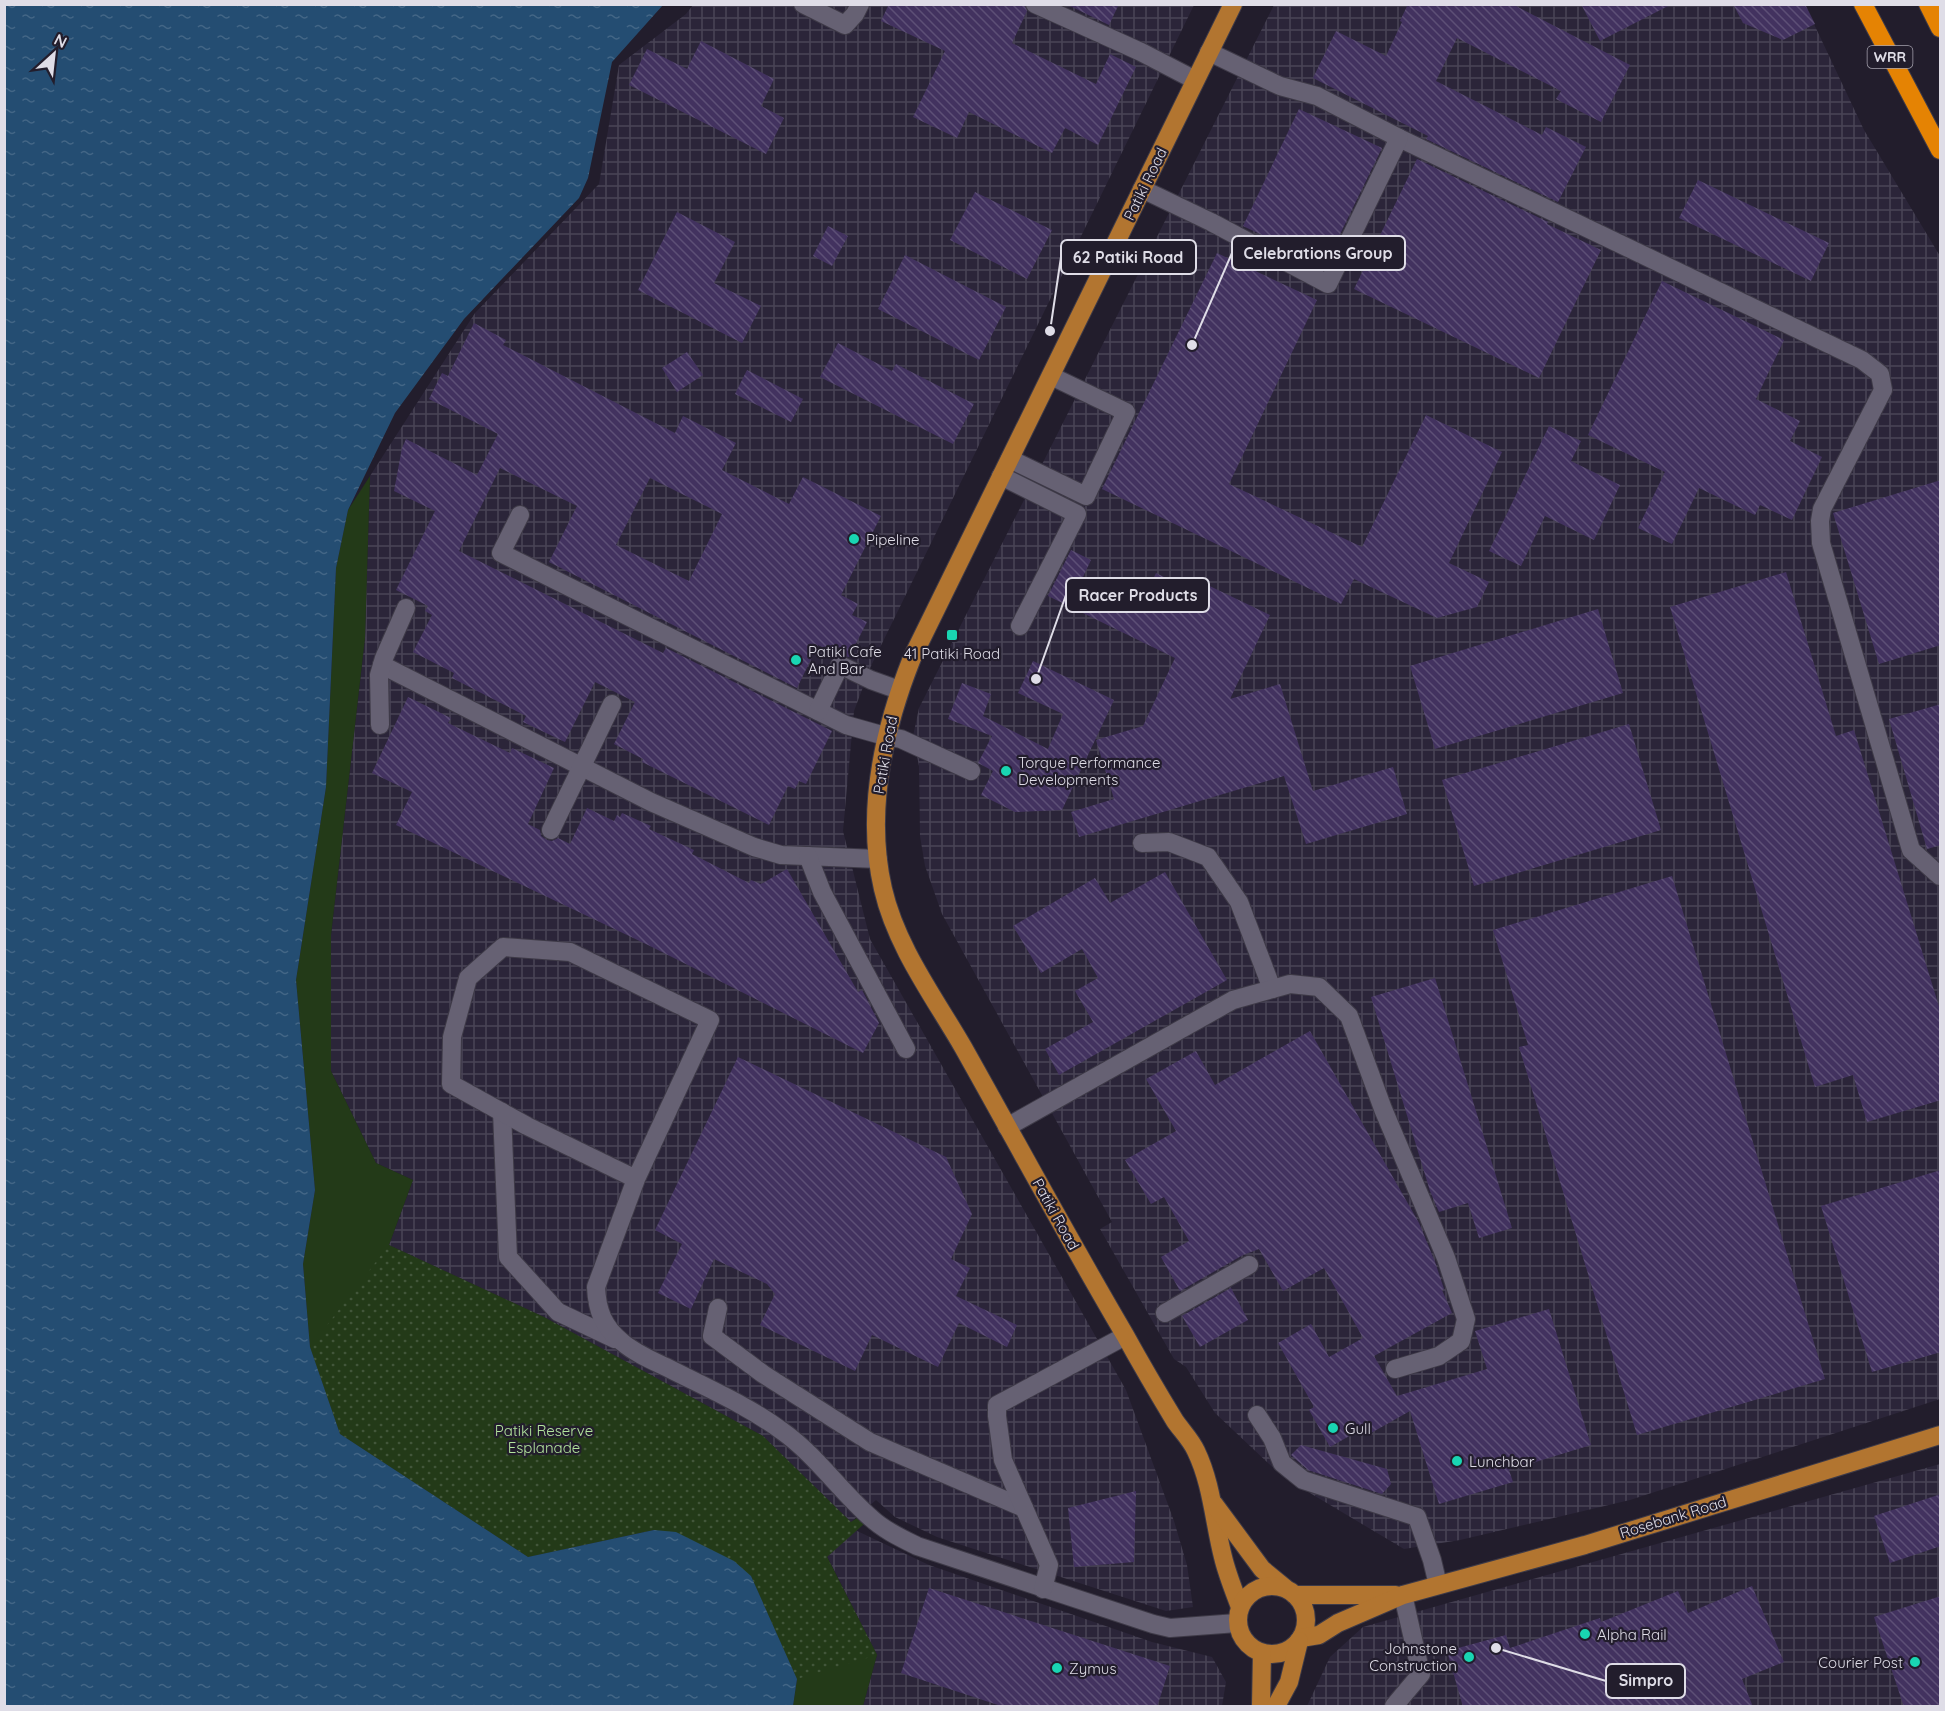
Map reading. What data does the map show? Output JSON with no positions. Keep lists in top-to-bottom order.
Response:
{
  "streets": {
    "highway": ["WRR"],
    "main road": ["Patiki Road", "Rosebank Road"]
  },
  "crossings": [
    ["Patiki Road", "Rosebank Road"]
  ],
  "parks": ["Patiki Reserve Esplanade"],
  "places": {
    "other": [
      "62 Patiki Road",
      "Celebrations Group",
      "Pipeline",
      "Patiki Cafe And Bar",
      "Racer Products",
      "Torque Performance Developments",
      "Gull",
      "Lunchbar",
      "Alpha Rail",
      "Simpro",
      "Johnstone Construction",
      "Courier Post",
      "Zymus"
    ],
    "transit": ["41 Patiki Road"]
  },
  "north": "top right"
}
